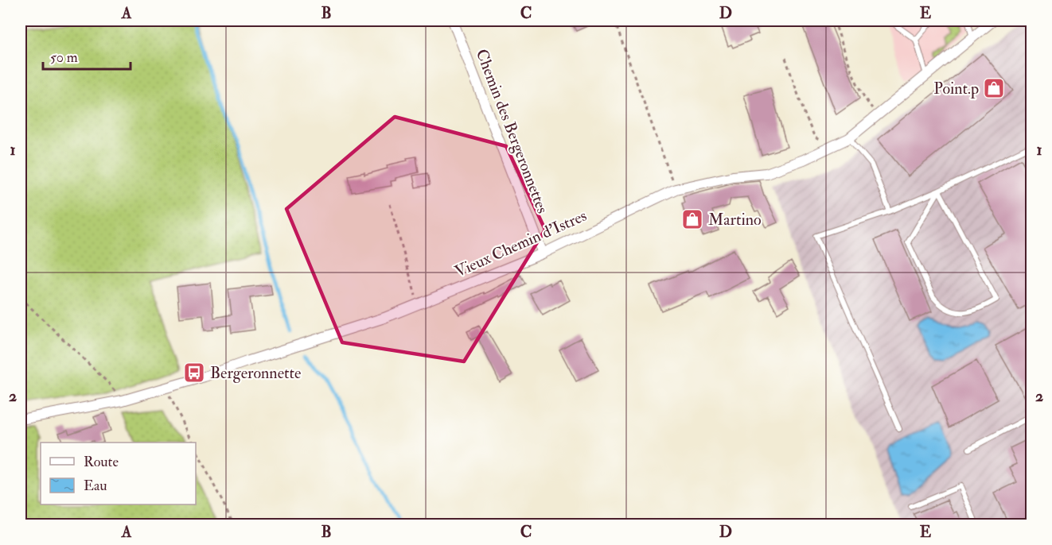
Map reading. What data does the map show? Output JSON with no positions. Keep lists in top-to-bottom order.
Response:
{
  "streets": {
    "street": ["Chemin des Bergeronnettes", "Vieux Chemin d'Istres"]
  },
  "crossings": [
    ["Chemin des Bergeronnettes", "Vieux Chemin d'Istres"]
  ],
  "places": {
    "shop": ["Point.p", "Martino"],
    "bus stop": ["Bergeronnette"]
  },
  "legend": ["Route", "Eau"],
  "scale_bar": "50 m",
  "grid": {
    "columns": [
      "A",
      "B",
      "C",
      "D",
      "E"
    ],
    "rows": ["1", "2"]
  }
}
